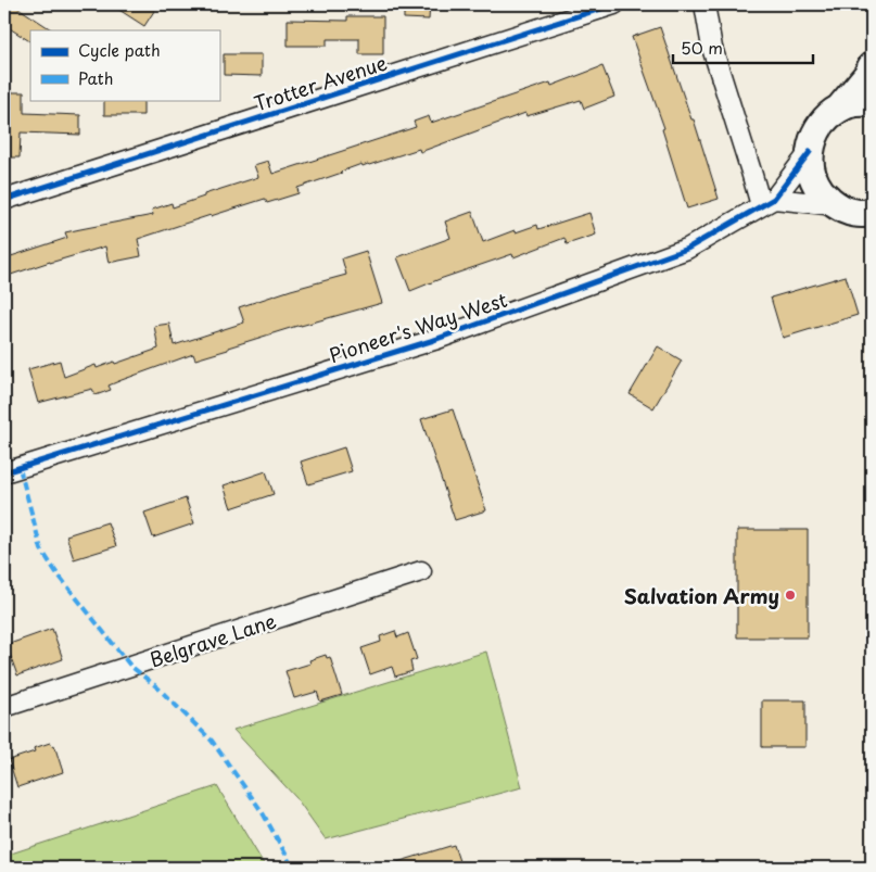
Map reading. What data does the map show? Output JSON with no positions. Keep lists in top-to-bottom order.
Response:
{
  "streets": {
    "street": ["Trotter Avenue", "Pioneer's Way West", "Belgrave Lane"]
  },
  "places": ["Salvation Army"],
  "legend": ["Cycle path", "Path"],
  "scale_bar": "50 m"
}
